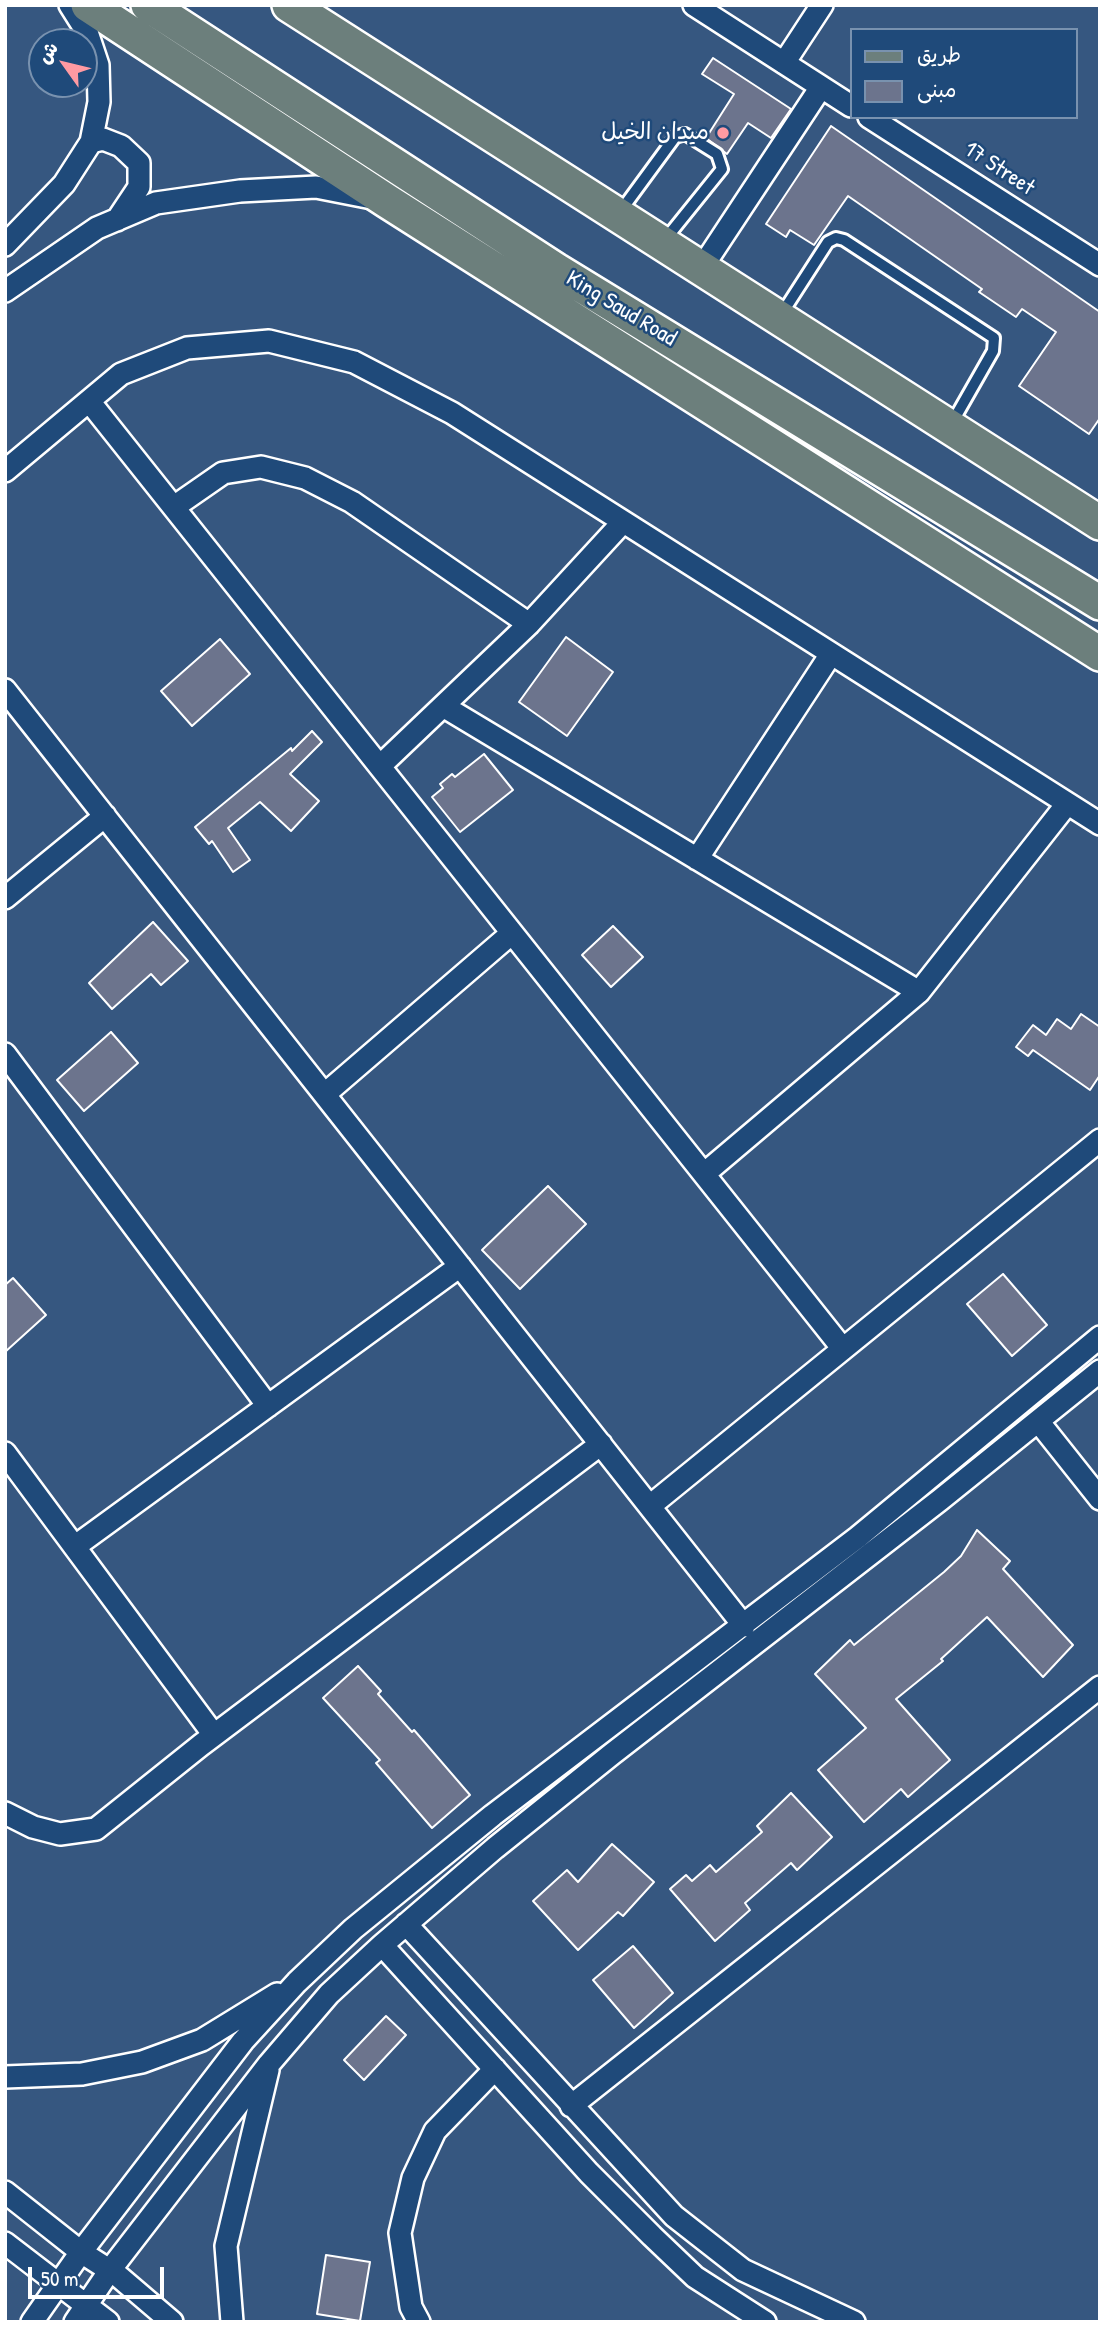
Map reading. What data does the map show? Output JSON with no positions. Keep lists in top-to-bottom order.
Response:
{
  "streets": {
    "main road": ["King Saud Road"],
    "street": ["17 Street"]
  },
  "places": ["ميدان الخيل"],
  "legend": ["طريق", "مبنى"],
  "scale_bar": "50 m",
  "north": "top left"
}
